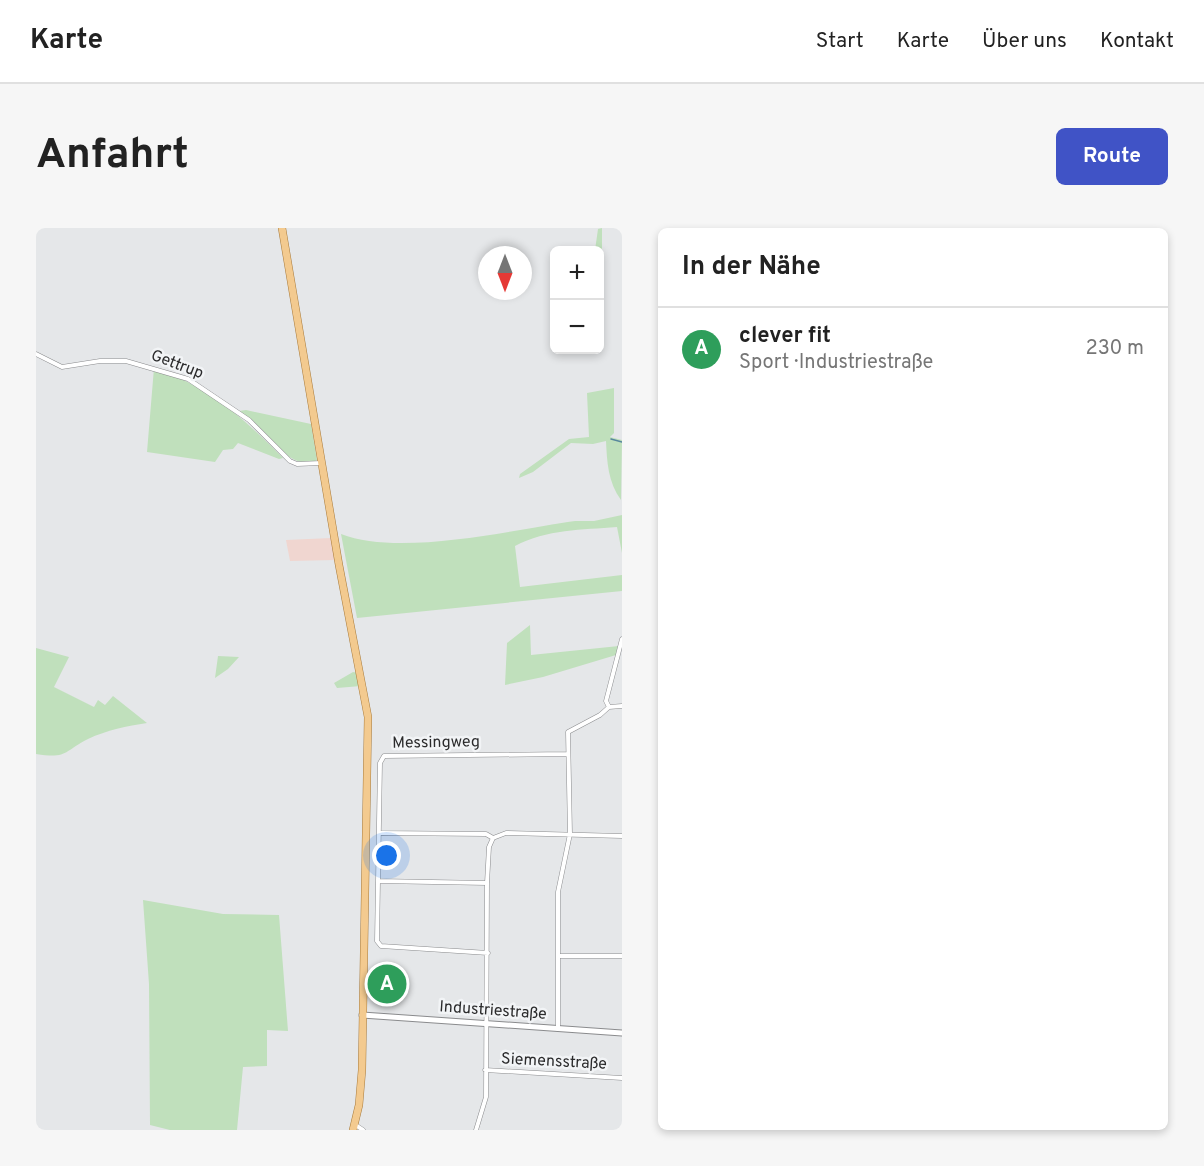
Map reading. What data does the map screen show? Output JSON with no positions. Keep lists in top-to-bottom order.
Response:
{
  "streets": {
    "street": [
      "Gettrup",
      "Messingweg",
      "Industriestraße",
      "Siemensstraße"
    ]
  },
  "crossings": [
    ["Industriestraße", "Siemensstraße"]
  ],
  "north": "bottom",
  "page": {
    "header": "Karte",
    "nav": [
      "Start",
      "Karte",
      "Über uns",
      "Kontakt"
    ],
    "buttons": "Route",
    "title": "Anfahrt",
    "heading": "In der Nähe",
    "map_buttons": ["+", "−"],
    "list": [
      {
        "mark": "A",
        "name": "clever fit",
        "note": "Sport · Industriestraße",
        "value": "230 m"
      }
    ],
    "pins": "A"
  }
}
